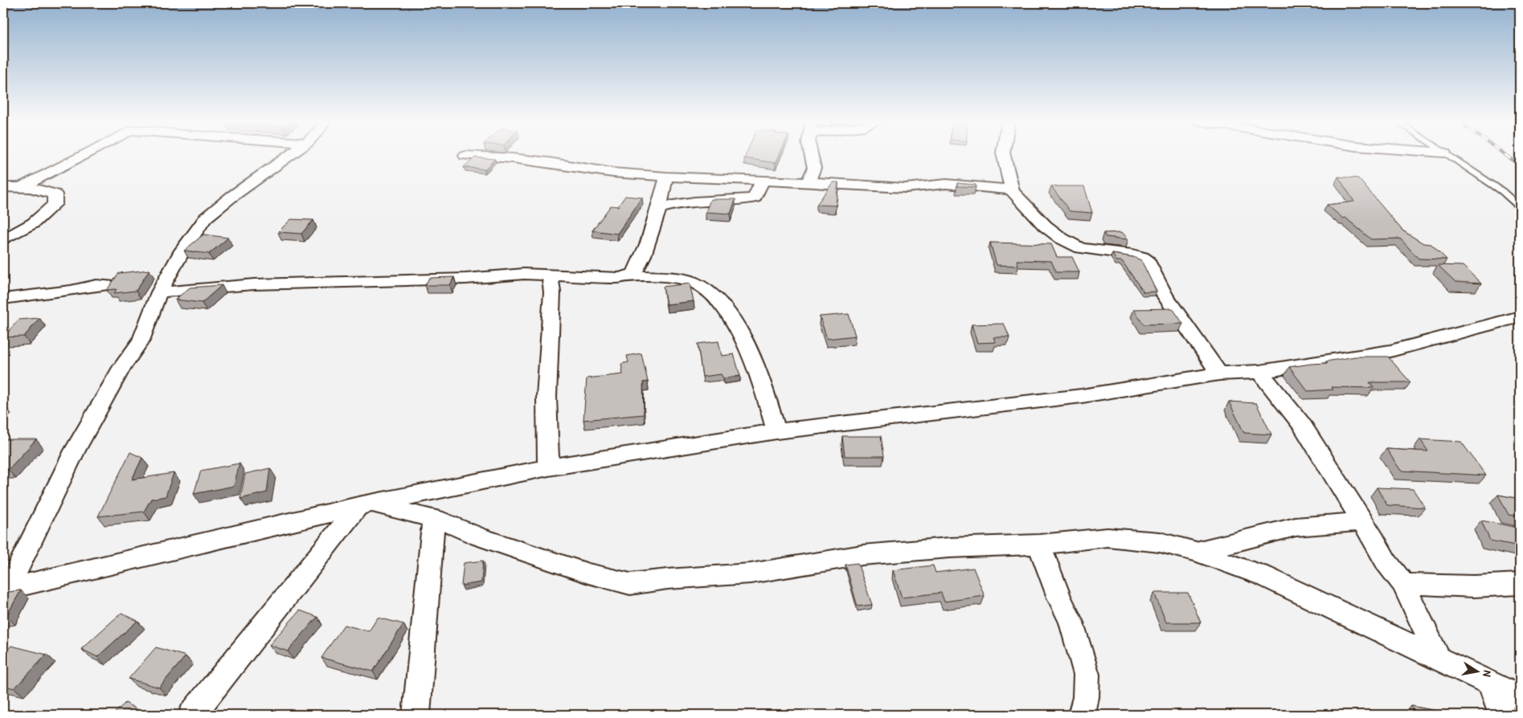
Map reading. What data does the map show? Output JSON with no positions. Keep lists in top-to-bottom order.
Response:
{
  "north": "right"
}
